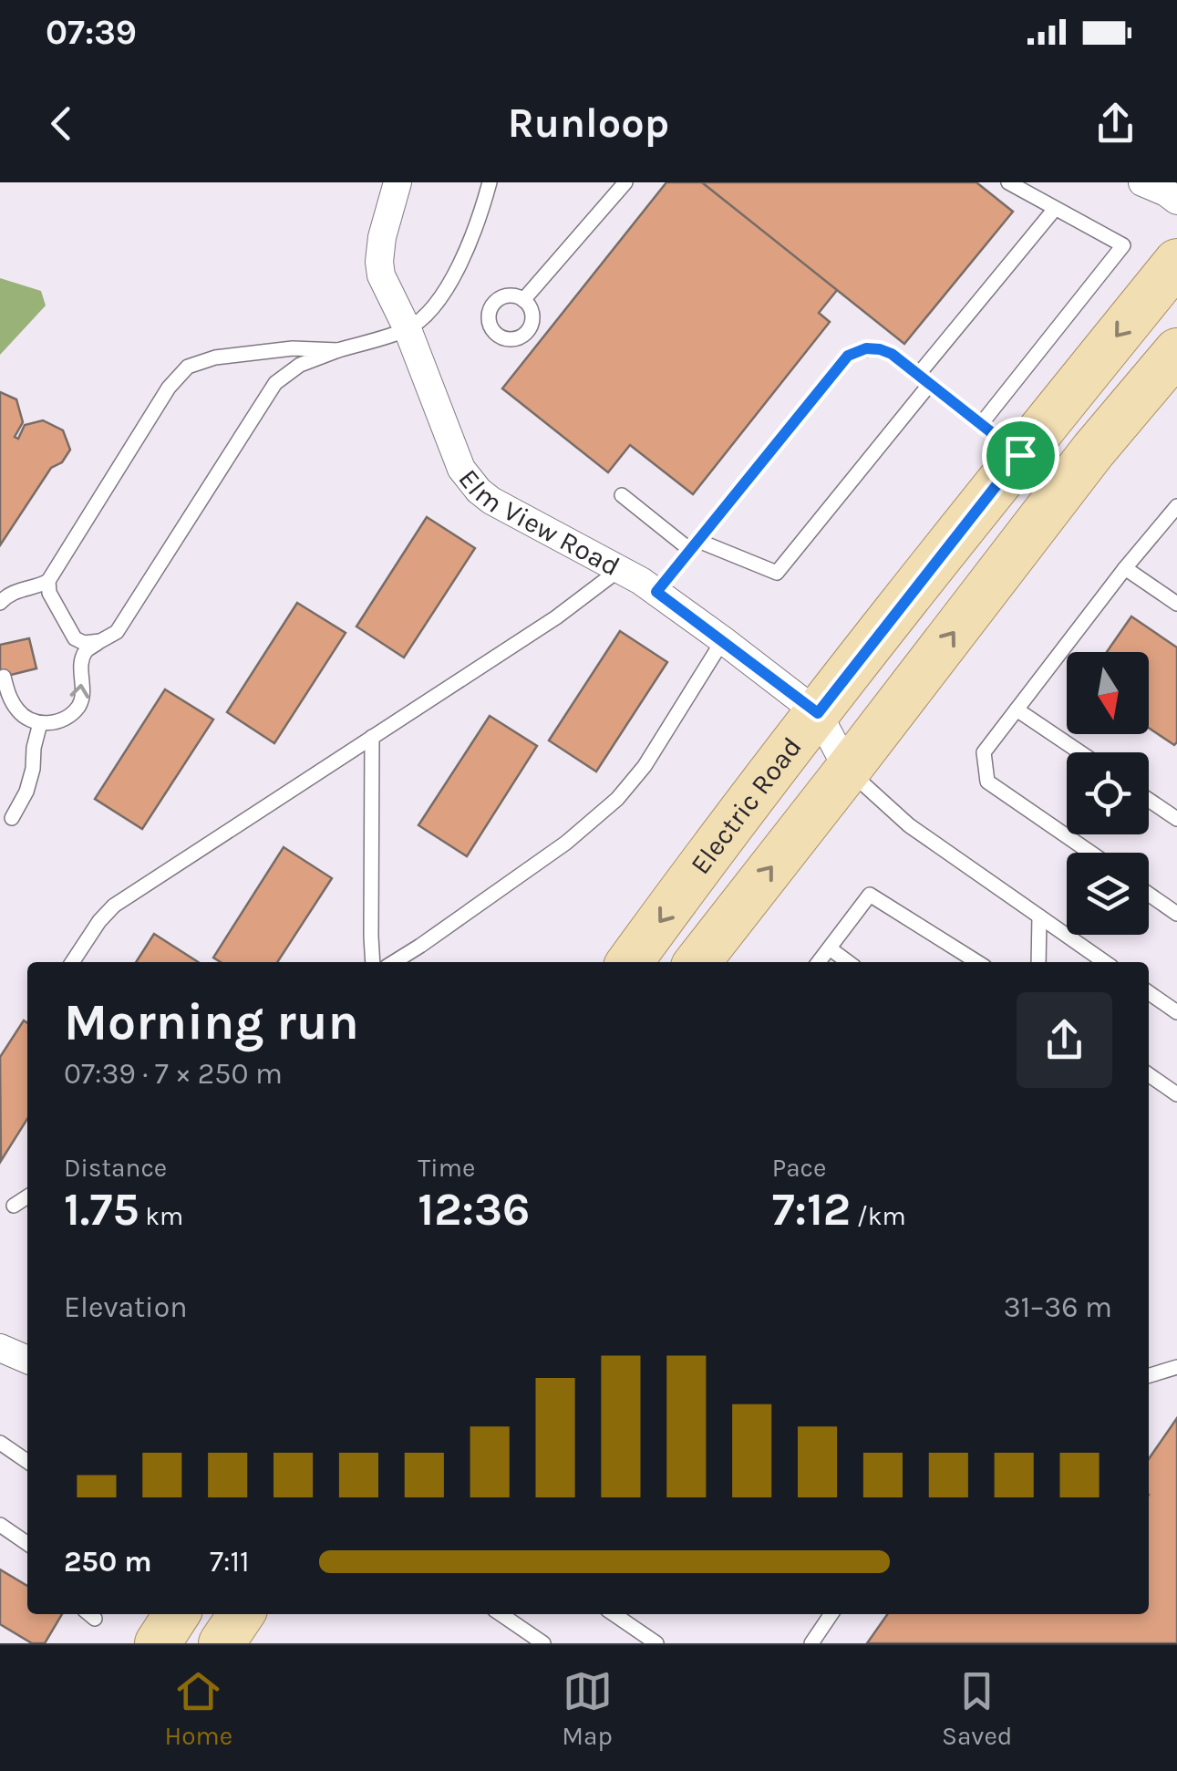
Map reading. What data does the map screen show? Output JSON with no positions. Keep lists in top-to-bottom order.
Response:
{
  "streets": {
    "main road": ["Electric Road"],
    "street": ["Elm View Road"]
  },
  "crossings": [
    ["Elm View Road", "Electric Road"]
  ],
  "north": "bottom",
  "page": {
    "status": "07:39",
    "header": "Runloop",
    "heading": ["Morning run", "07:39 · 7 × 250 m"],
    "stats": [
      ["Distance", "1.75 km"],
      ["Time", "12:36"],
      ["Pace", "7:12 /km"]
    ],
    "chart": ["Elevation", "31–36 m"],
    "list": [
      {
        "name": "250 m",
        "note": "7:11"
      }
    ],
    "tabs": ["Home", "Map", "Saved"]
  }
}
